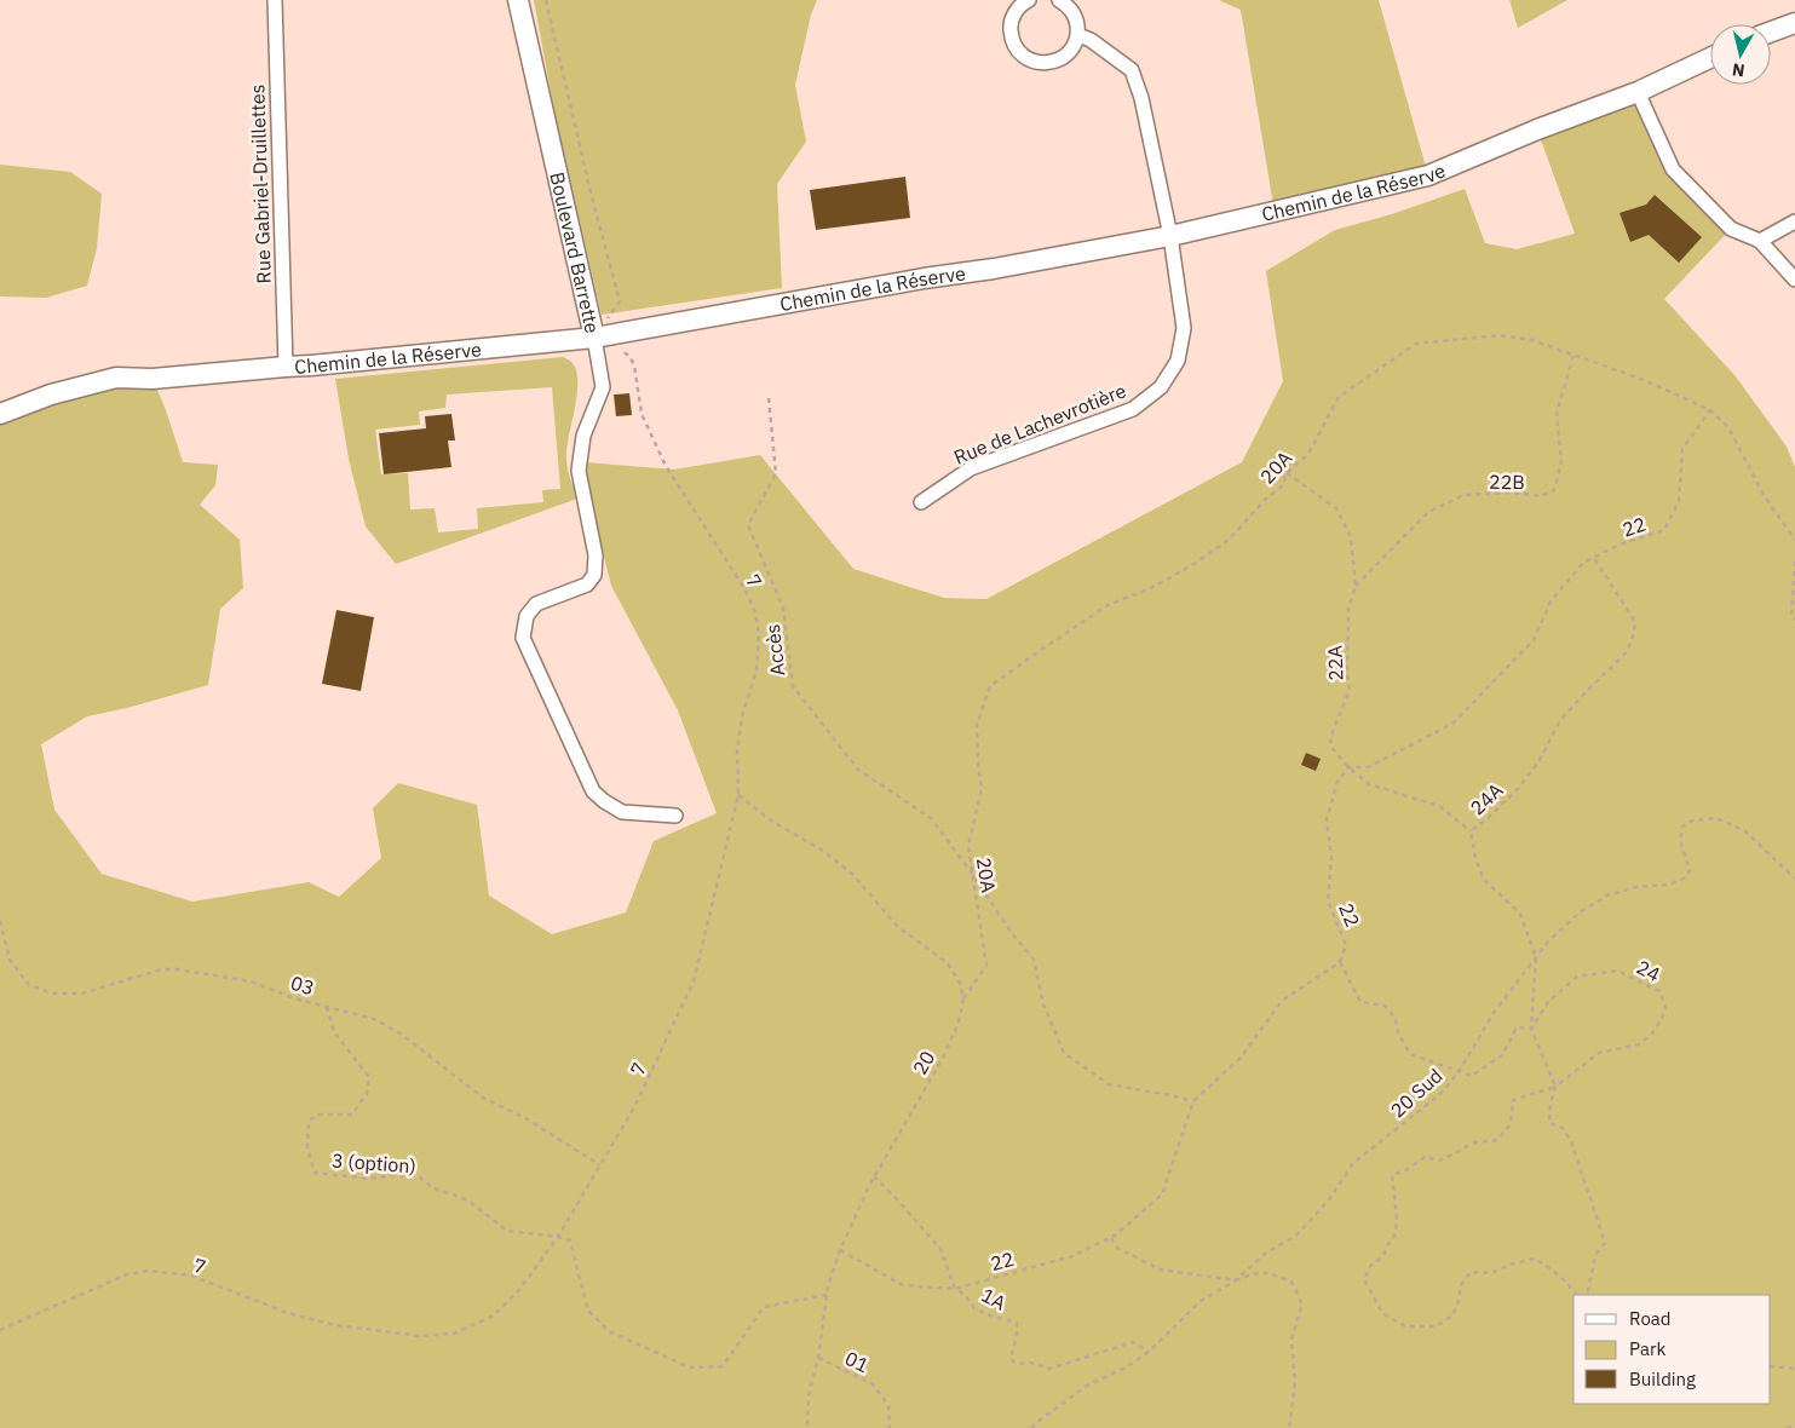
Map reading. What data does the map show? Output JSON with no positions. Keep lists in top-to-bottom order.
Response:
{
  "streets": {
    "street": [
      "Rue Gabriel-Druillettes",
      "Chemin de la Réserve",
      "Boulevard Barrette",
      "Rue de Lachevrotière"
    ],
    "path": [
      "20A",
      "22B",
      "22",
      "7",
      "Accès",
      "22A",
      "24A",
      "24",
      "03",
      "20",
      "20 Sud",
      "3 (option)",
      "1A",
      "01"
    ]
  },
  "crossings": [
    ["Rue Gabriel-Druillettes", "Chemin de la Réserve"],
    ["Chemin de la Réserve", "Boulevard Barrette"],
    ["Chemin de la Réserve", "Rue de Lachevrotière"],
    ["Chemin de la Réserve", "7"],
    ["Boulevard Barrette", "7"],
    ["20A", "22B"],
    ["20A", "22"],
    ["20A", "Accès"],
    ["20A", "22A"],
    ["20A", "20"],
    ["22B", "22A"],
    ["22", "22A"],
    ["22", "24A"],
    ["22", "20"],
    ["22", "1A"],
    ["7", "03"],
    ["7", "3 (option)"],
    ["22A", "24A"],
    ["24A", "24"],
    ["24A", "20 Sud"],
    ["24", "20 Sud"],
    ["03", "3 (option)"],
    ["20", "1A"],
    ["20", "01"],
    ["20 Sud", "1A"]
  ],
  "legend": ["Road", "Park", "Building"],
  "north": "bottom"
}
